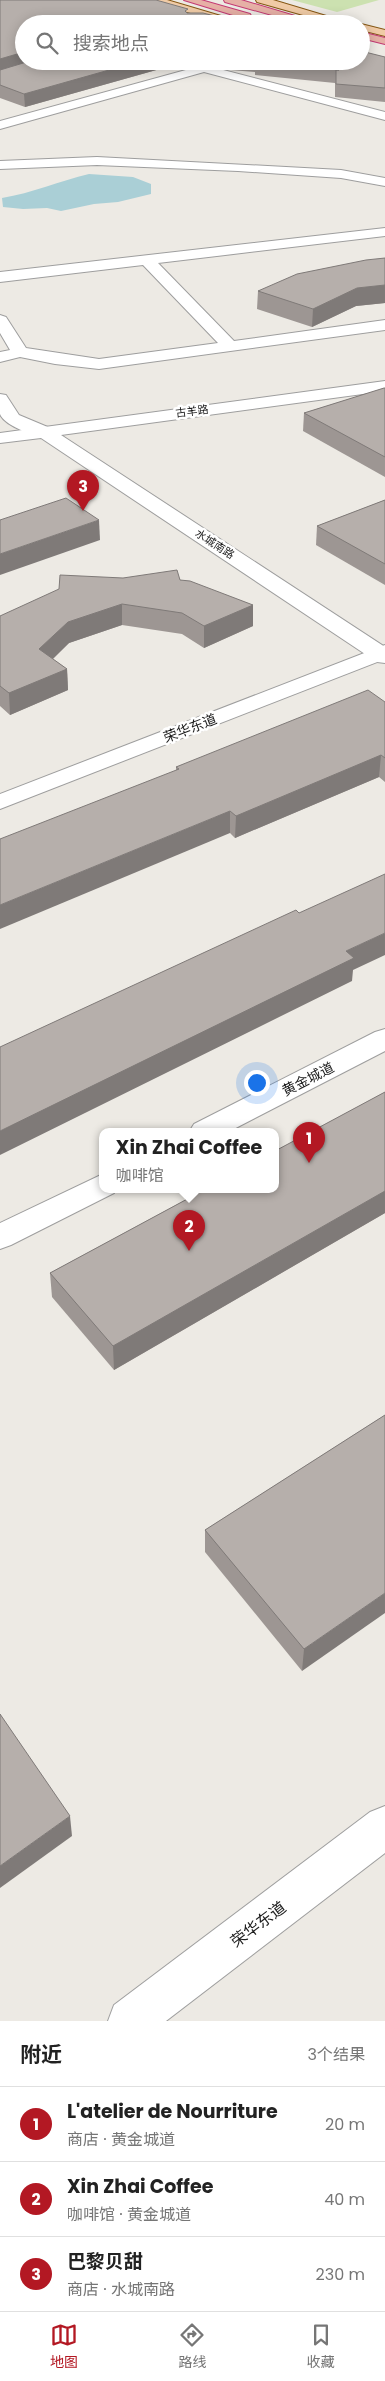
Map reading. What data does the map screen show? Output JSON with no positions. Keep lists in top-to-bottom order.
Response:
{
  "streets": {
    "street": [
      "古羊路",
      "水城南路",
      "荣华东道",
      "黄金城道"
    ]
  },
  "crossings": [
    ["古羊路", "水城南路"],
    ["水城南路", "荣华东道"]
  ],
  "page": {
    "search": "搜索地点",
    "pins": ["3", "1", "2"],
    "popup": ["Xin Zhai Coffee", "咖啡馆"],
    "heading": ["附近", "3个结果"],
    "list": [
      {
        "mark": "1",
        "name": "L'atelier de Nourriture",
        "note": "商店 · 黄金城道",
        "value": "20 m"
      },
      {
        "mark": "2",
        "name": "Xin Zhai Coffee",
        "note": "咖啡馆 · 黄金城道",
        "value": "40 m"
      },
      {
        "mark": "3",
        "name": "巴黎贝甜",
        "note": "商店 · 水城南路",
        "value": "230 m"
      }
    ],
    "nav": ["地图", "路线", "收藏"]
  }
}
